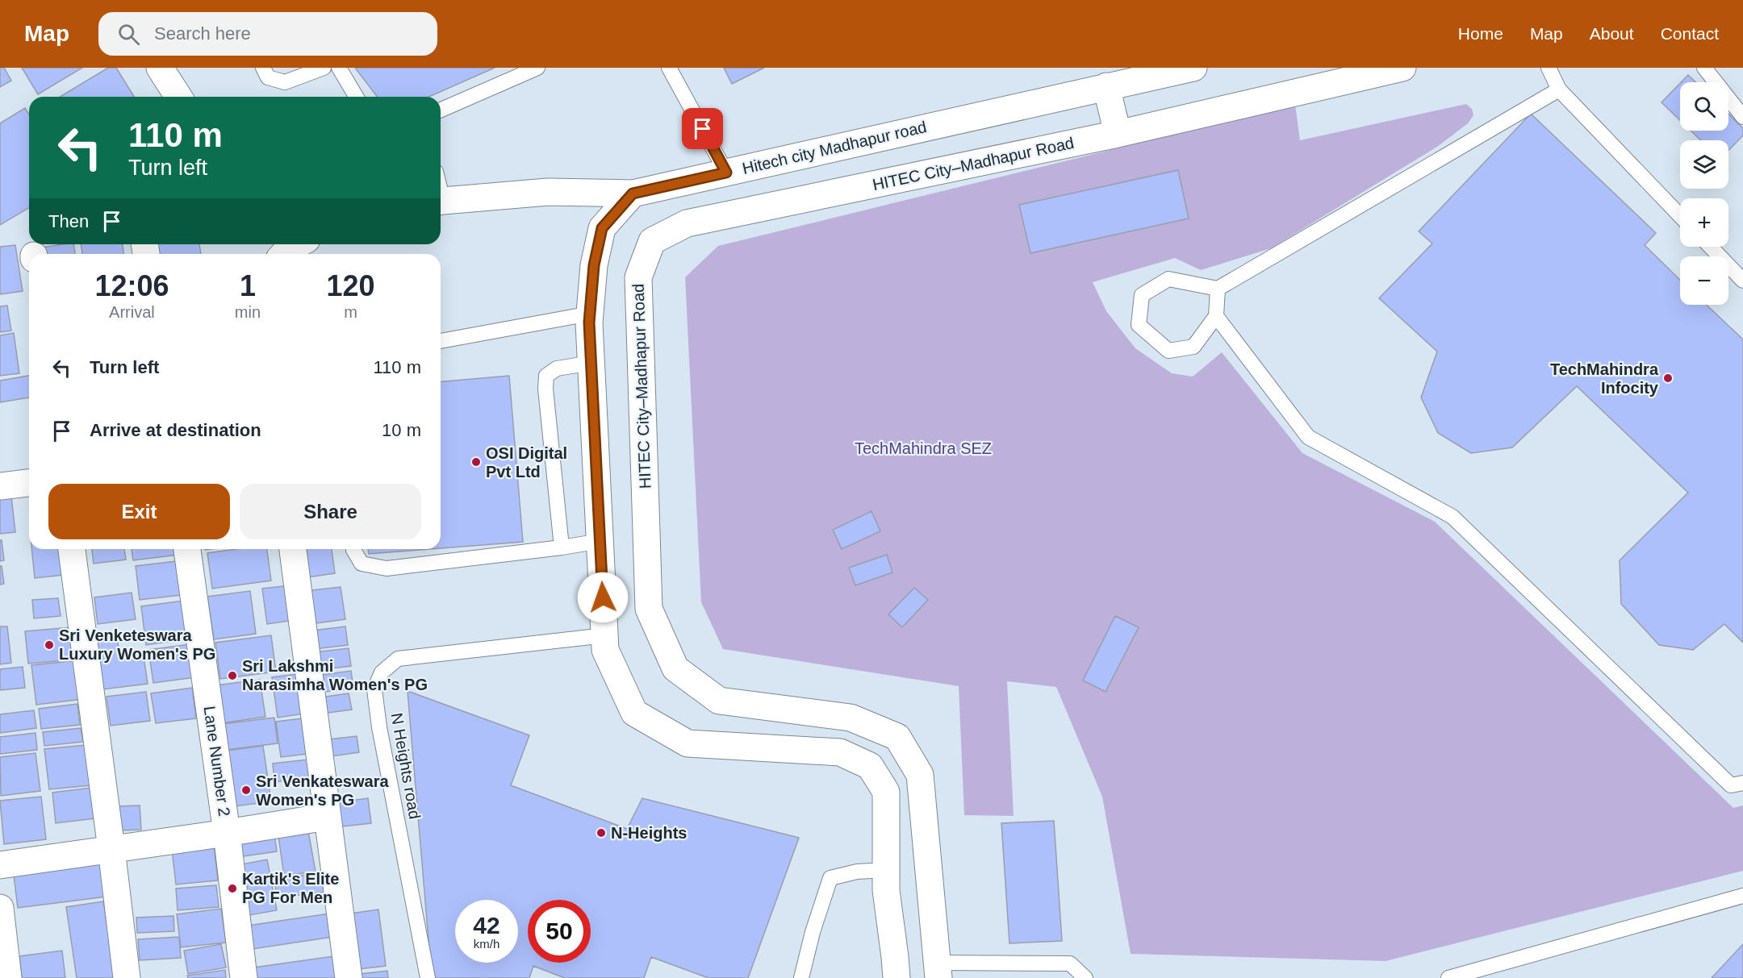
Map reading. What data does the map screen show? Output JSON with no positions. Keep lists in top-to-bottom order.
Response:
{
  "streets": {
    "main road": ["Hitech city Madhapur road", "HITEC City–Madhapur Road", "Lane Number 2"],
    "lane": ["N Heights road"]
  },
  "parks": ["TechMahindra SEZ"],
  "places": [
    "TechMahindra Infocity",
    "OSI Digital Pvt Ltd",
    "Sri Venketeswara Luxury Women's PG",
    "Sri Lakshmi Narasimha Women's PG",
    "Sri Venkateswara Women's PG",
    "N-Heights",
    "Kartik's Elite PG For Men"
  ],
  "page": {
    "header": "Map",
    "search": "Search here",
    "nav": [
      "Home",
      "Map",
      "About",
      "Contact"
    ],
    "map_buttons": ["+", "−"],
    "turn": ["110 m", "Turn left"],
    "then": "Then",
    "eta": [
      "12:06",
      "Arrival",
      "1",
      "min",
      "120",
      "m"
    ],
    "list": [
      {
        "name": "Turn left",
        "value": "110 m"
      },
      {
        "name": "Arrive at destination",
        "value": "10 m"
      }
    ],
    "buttons": ["Exit", "Share"],
    "speed": "42 km/h",
    "limit": "50"
  }
}
